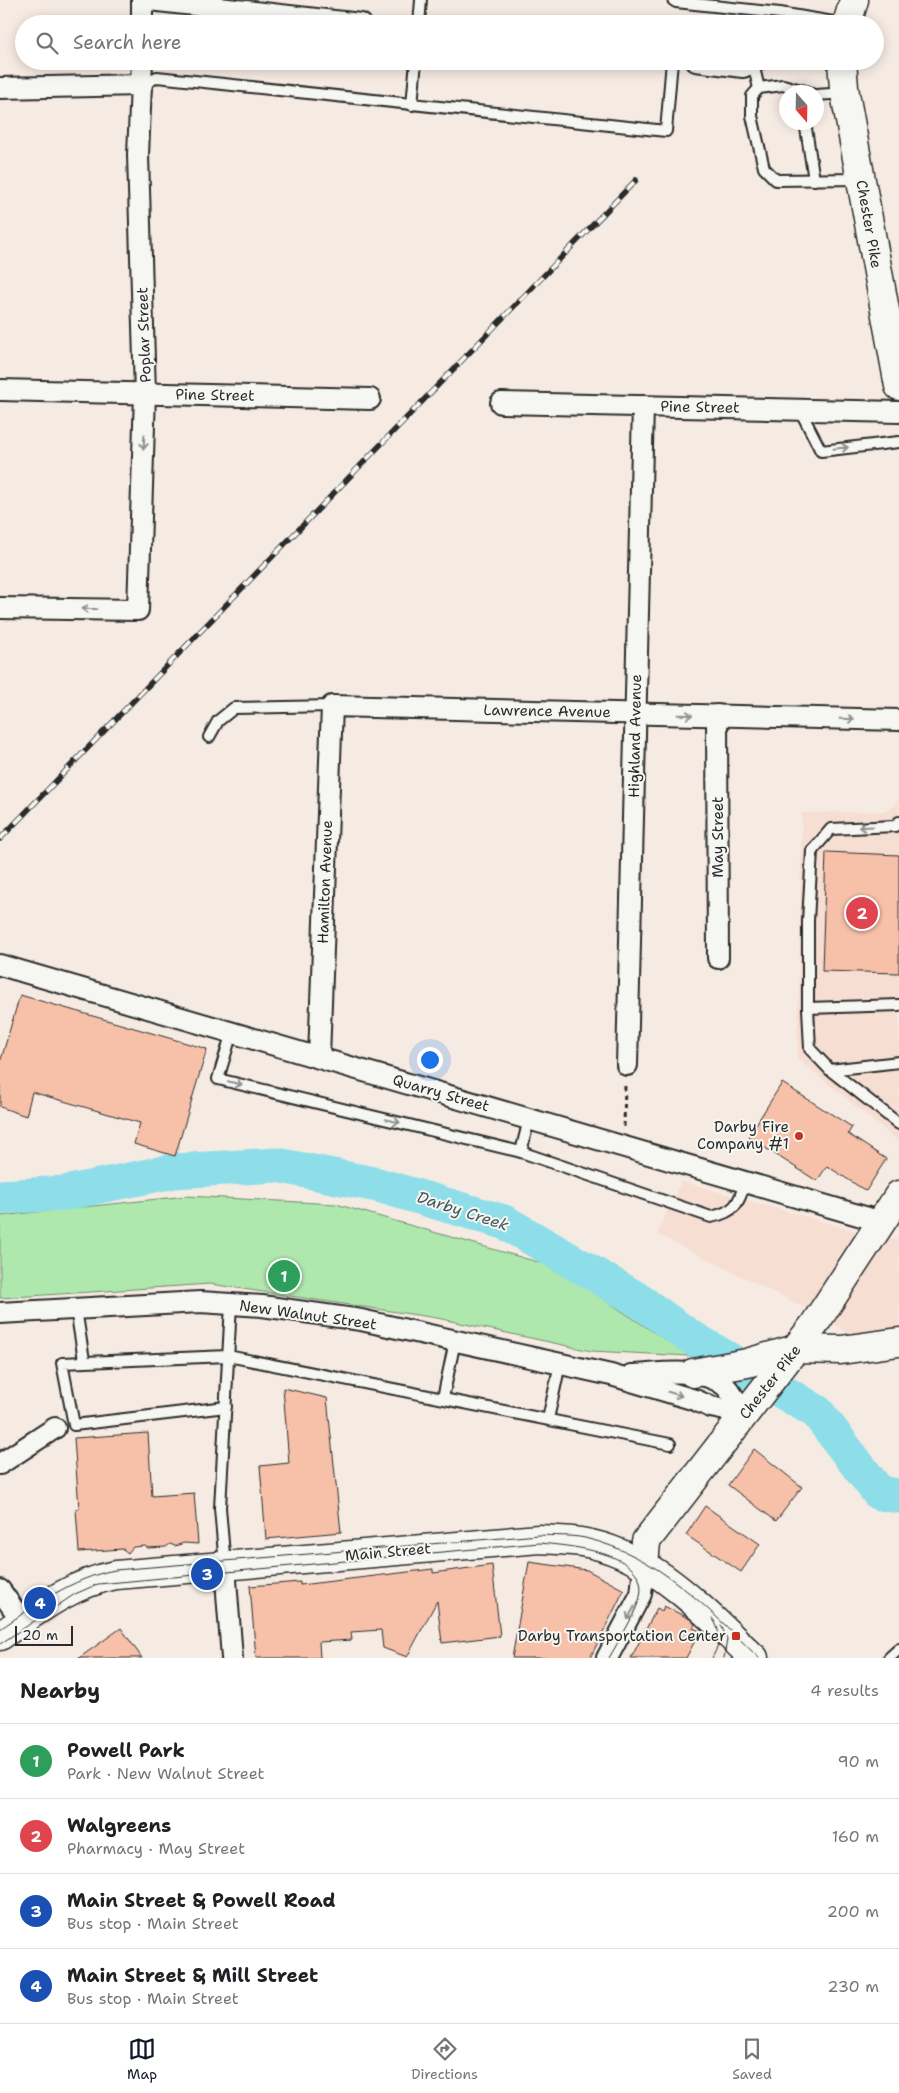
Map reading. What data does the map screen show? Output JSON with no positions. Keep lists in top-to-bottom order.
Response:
{
  "streets": {
    "main road": ["Chester Pike", "Main Street"],
    "street": [
      "Poplar Street",
      "Pine Street",
      "Lawrence Avenue",
      "Highland Avenue",
      "May Street",
      "Hamilton Avenue",
      "Quarry Street",
      "New Walnut Street"
    ]
  },
  "crossings": [
    ["Chester Pike", "Quarry Street"],
    ["Chester Pike", "New Walnut Street"],
    ["Chester Pike", "Main Street"],
    ["Poplar Street", "Pine Street"],
    ["Pine Street", "Highland Avenue"],
    ["Lawrence Avenue", "Highland Avenue"],
    ["Lawrence Avenue", "May Street"],
    ["Lawrence Avenue", "Hamilton Avenue"],
    ["Hamilton Avenue", "Quarry Street"]
  ],
  "one_way": ["Lawrence Avenue"],
  "water": ["Darby Creek"],
  "places": {
    "other": ["Darby Fire Company #1"],
    "transit": ["Darby Transportation Center"]
  },
  "scale_bar": "20 m",
  "north": "bottom",
  "page": {
    "search": "Search here",
    "pins": [
      "2",
      "1",
      "3",
      "4"
    ],
    "scale": "20 m",
    "heading": ["Nearby", "4 results"],
    "list": [
      {
        "mark": "1",
        "name": "Powell Park",
        "note": "Park · New Walnut Street",
        "value": "90 m"
      },
      {
        "mark": "2",
        "name": "Walgreens",
        "note": "Pharmacy · May Street",
        "value": "160 m"
      },
      {
        "mark": "3",
        "name": "Main Street & Powell Road",
        "note": "Bus stop · Main Street",
        "value": "200 m"
      },
      {
        "mark": "4",
        "name": "Main Street & Mill Street",
        "note": "Bus stop · Main Street",
        "value": "230 m"
      }
    ],
    "nav": ["Map", "Directions", "Saved"]
  }
}
